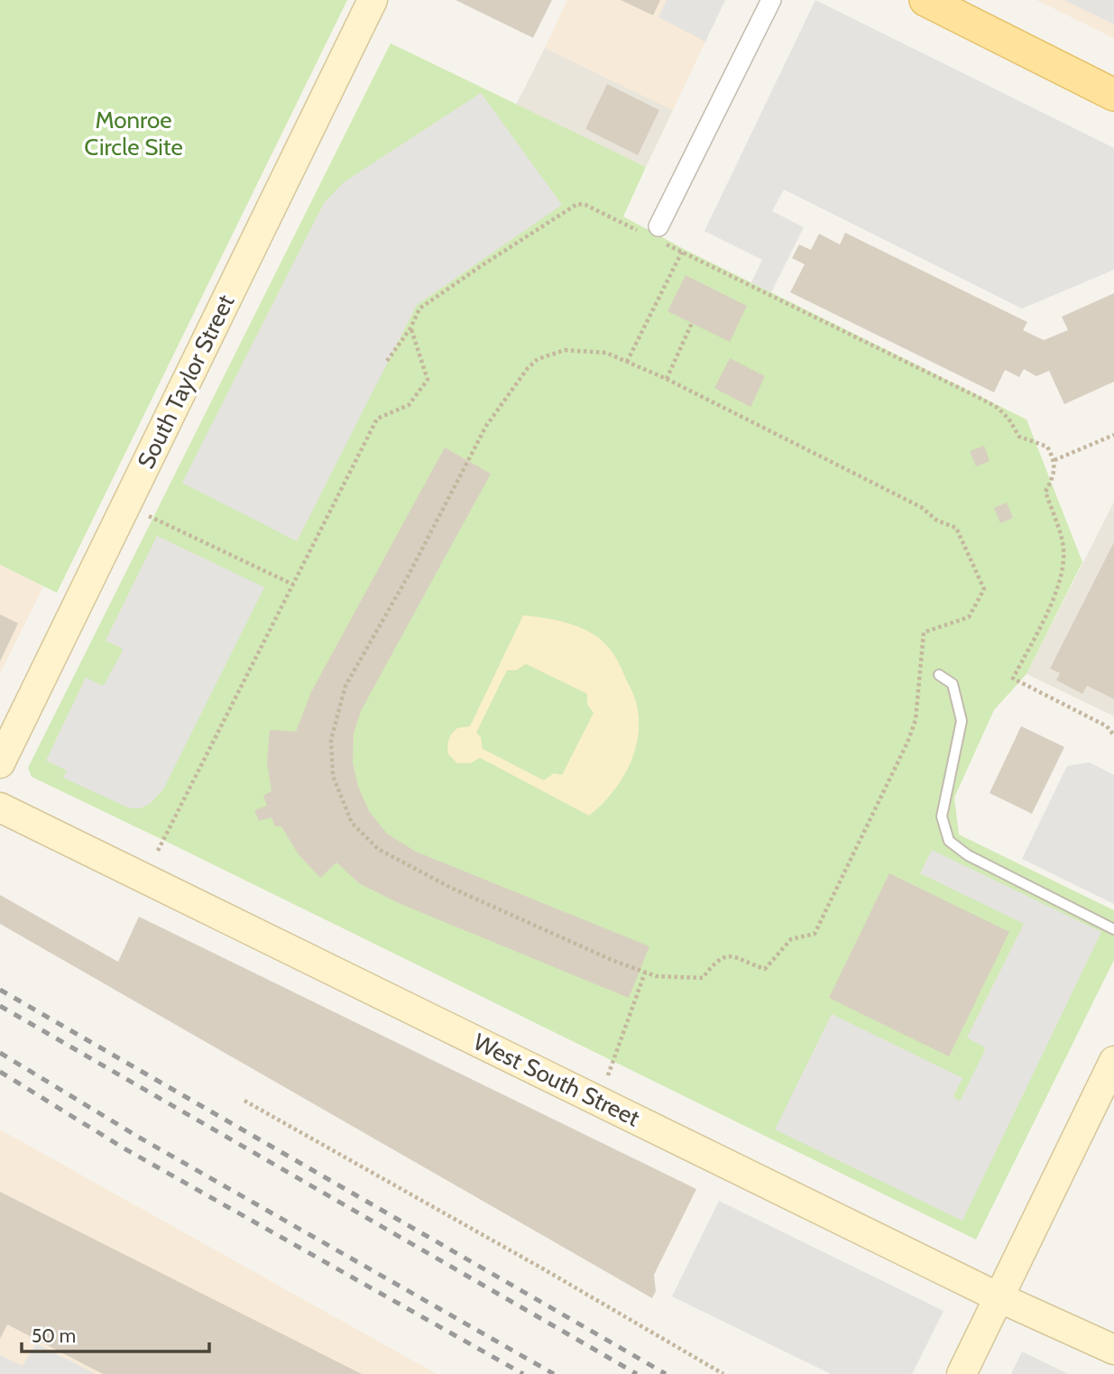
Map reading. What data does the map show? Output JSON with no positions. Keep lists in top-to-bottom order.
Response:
{
  "streets": {
    "street": ["South Taylor Street", "West South Street"]
  },
  "parks": ["Monroe Circle Site"],
  "scale_bar": "50 m"
}
